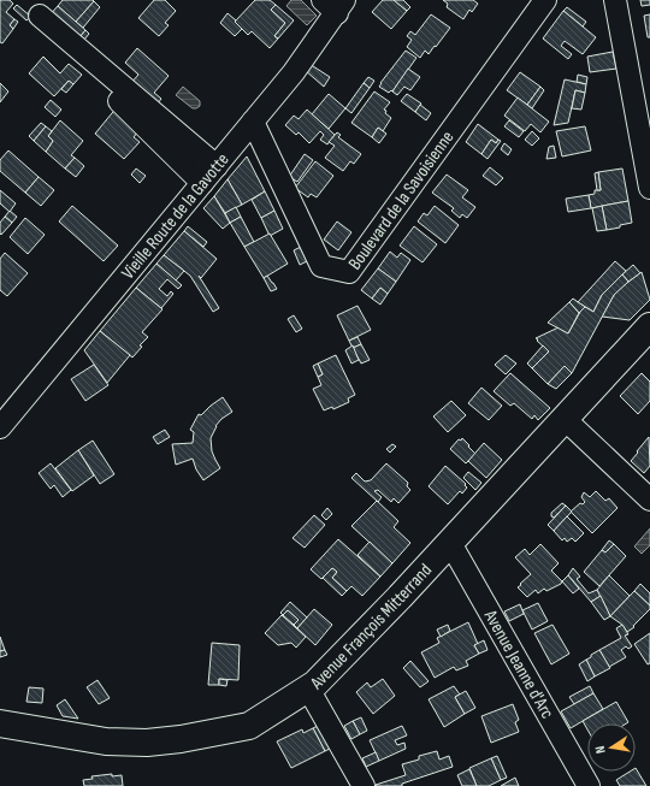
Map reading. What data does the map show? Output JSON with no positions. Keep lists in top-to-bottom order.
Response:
{
  "streets": {
    "main road": ["Avenue François Mitterrand"],
    "street": ["Boulevard de la Savoisienne", "Vieille Route de la Gavotte", "Avenue Jeanne d'Arc"]
  },
  "crossings": [
    ["Boulevard de la Savoisienne", "Vieille Route de la Gavotte"],
    ["Avenue François Mitterrand", "Avenue Jeanne d'Arc"]
  ],
  "north": "left"
}
